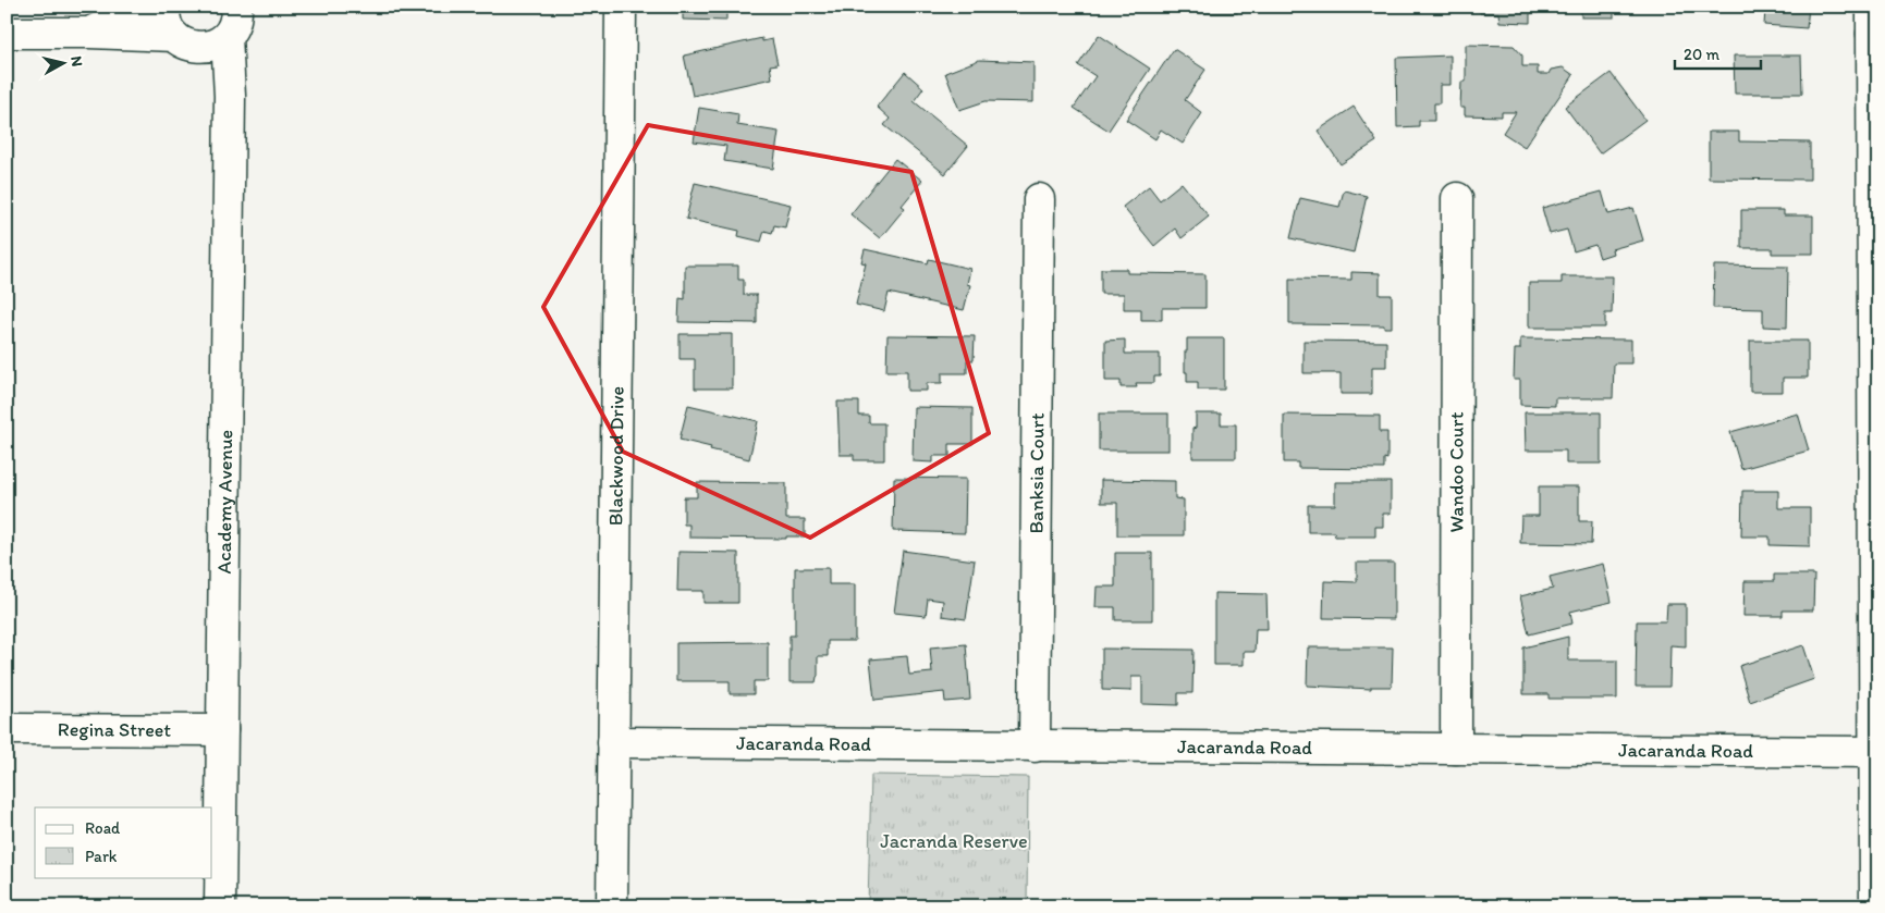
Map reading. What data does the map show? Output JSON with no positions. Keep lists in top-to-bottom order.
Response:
{
  "streets": {
    "street": [
      "Blackwood Drive",
      "Banksia Court",
      "Wandoo Court",
      "Academy Avenue",
      "Regina Street",
      "Jacaranda Road"
    ]
  },
  "crossings": [
    ["Blackwood Drive", "Jacaranda Road"],
    ["Banksia Court", "Jacaranda Road"],
    ["Wandoo Court", "Jacaranda Road"],
    ["Academy Avenue", "Regina Street"]
  ],
  "parks": ["Jacranda Reserve"],
  "legend": ["Road", "Park"],
  "scale_bar": "20 m",
  "north": "right"
}
